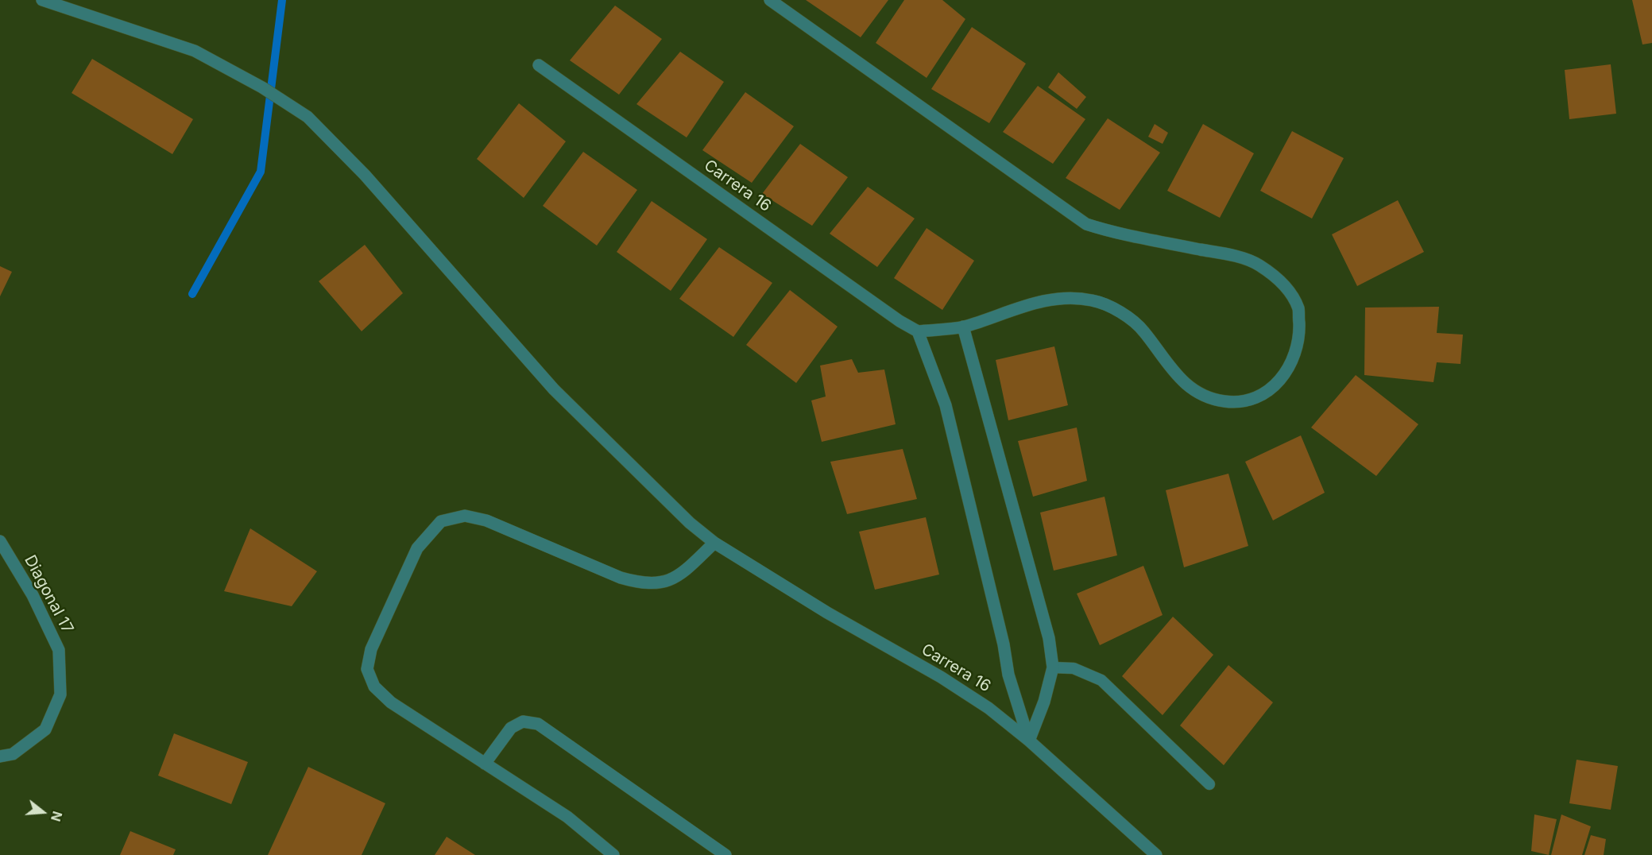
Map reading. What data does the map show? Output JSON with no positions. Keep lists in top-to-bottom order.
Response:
{
  "streets": {
    "street": ["Carrera 16", "Diagonal 17"]
  },
  "north": "right"
}
